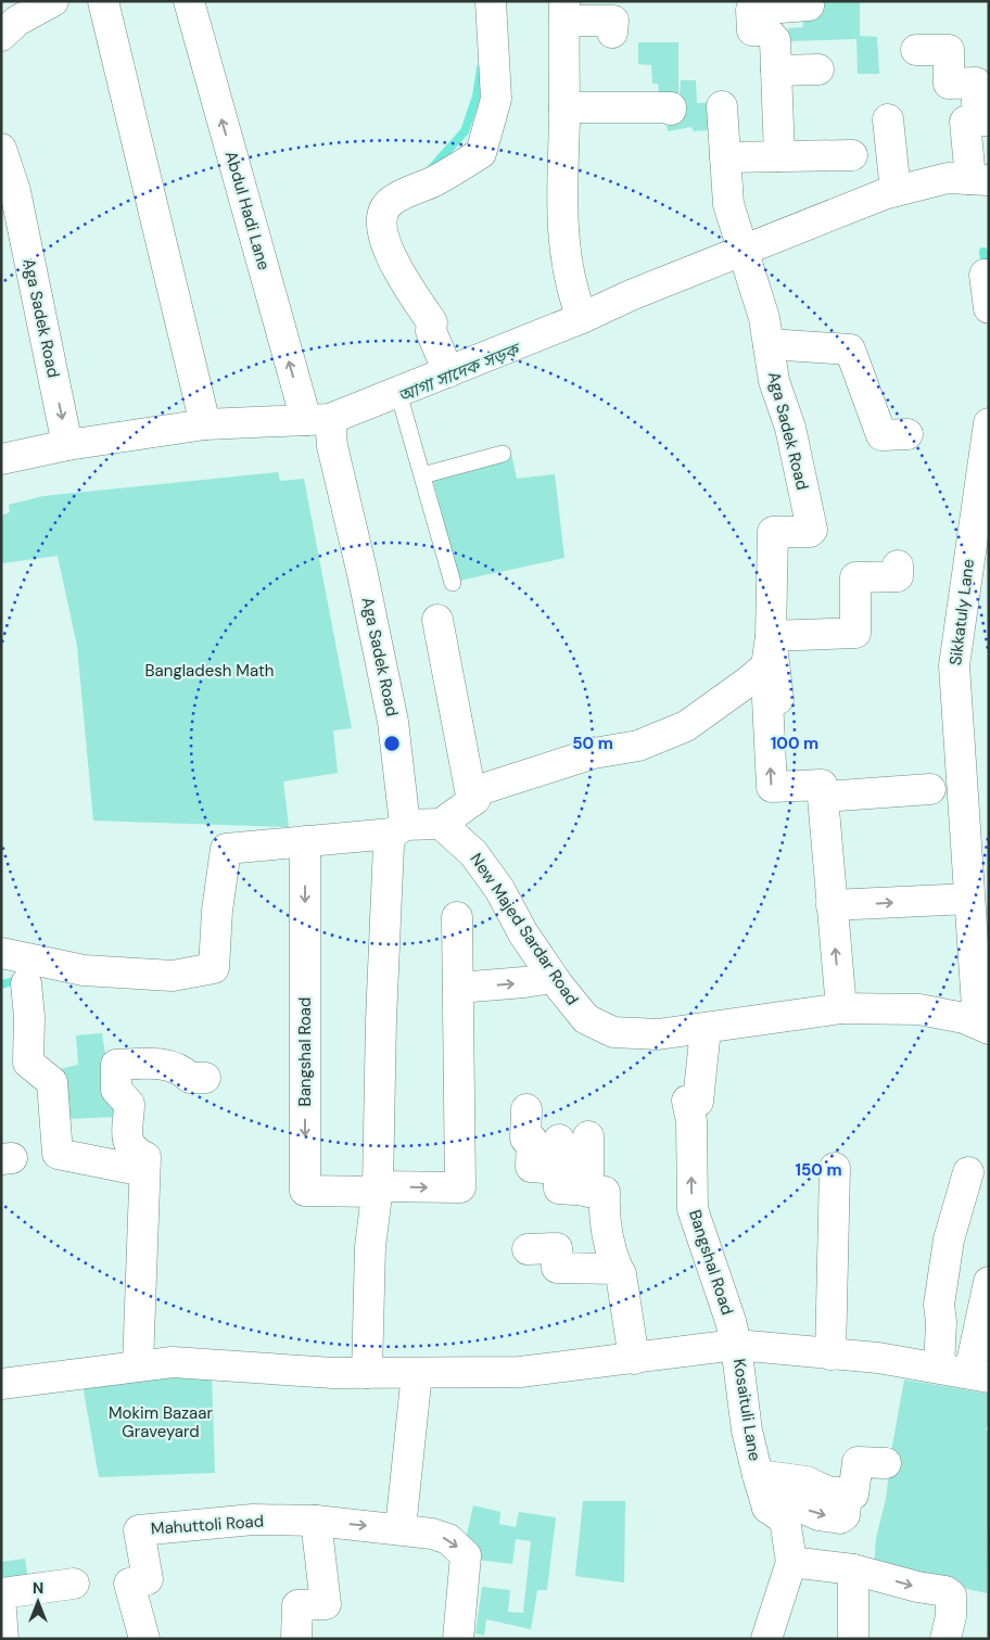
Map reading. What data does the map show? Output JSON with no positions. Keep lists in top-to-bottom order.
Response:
{
  "streets": {
    "street": [
      "Abdul Hadi Lane",
      "Aga Sadek Road",
      "Sikkatuly Lane",
      "New Majed Sardar Road",
      "Bangshal Road",
      "Kosaituli Lane",
      "Mahuttoli Road"
    ]
  },
  "crossings": [
    ["Abdul Hadi Lane", "Aga Sadek Road"],
    ["Aga Sadek Road", "New Majed Sardar Road"],
    ["Sikkatuly Lane", "New Majed Sardar Road"],
    ["New Majed Sardar Road", "Bangshal Road"],
    ["Bangshal Road", "Kosaituli Lane"]
  ],
  "water": ["আগা সাদেক সড়ক"],
  "parks": ["Bangladesh Math", "Mokim Bazaar Graveyard"],
  "north": "top",
  "rings": ["50 m", "100 m", "150 m"]
}
